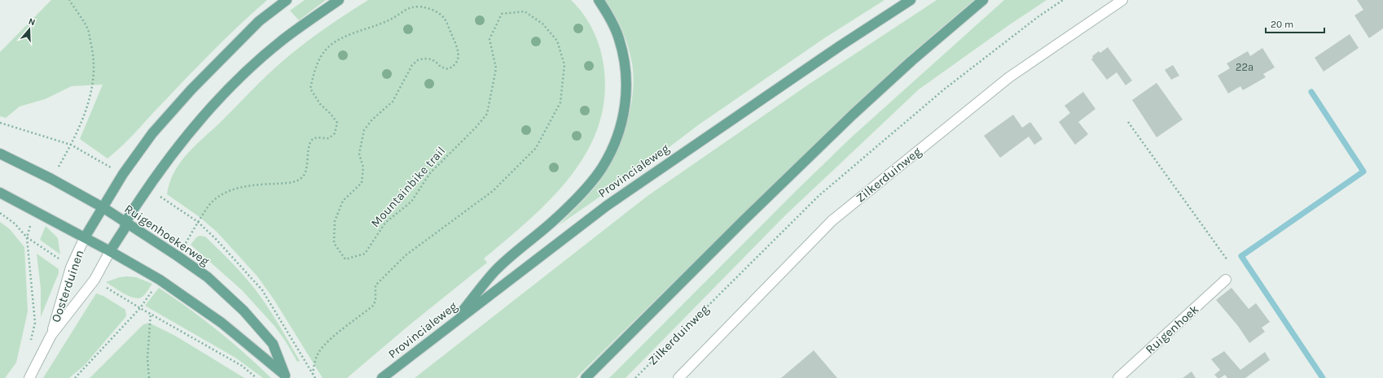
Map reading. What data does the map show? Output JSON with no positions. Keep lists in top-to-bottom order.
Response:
{
  "streets": {
    "main road": ["Provincialeweg", "Ruigenhoekerweg"],
    "street": ["Zilkerduinweg", "Oosterduinen", "Ruigenhoek"],
    "path": ["Mountainbike trail"]
  },
  "crossings": [
    ["Mountainbike trail", "Ruigenhoekerweg"],
    ["Ruigenhoekerweg", "Oosterduinen"]
  ],
  "house_numbers": ["22a"],
  "scale_bar": "20 m",
  "north": "top"
}
